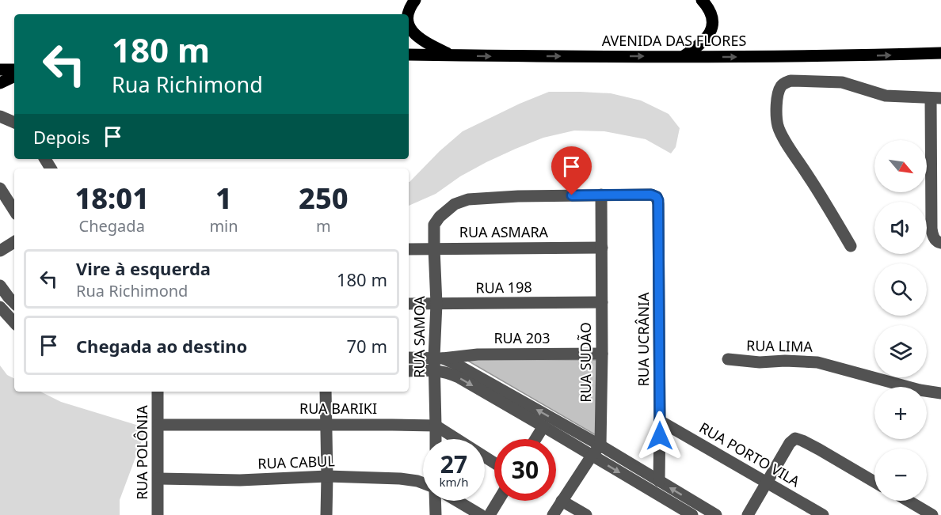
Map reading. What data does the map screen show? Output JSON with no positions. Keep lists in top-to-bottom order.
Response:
{
  "streets": {
    "main road": ["AVENIDA DAS FLORES"],
    "street": [
      "RUA ASMARA",
      "RUA 198",
      "RUA SAMOA",
      "RUA 203",
      "RUA UCRÂNIA",
      "RUA LIMA",
      "RUA SUDÃO",
      "RUA BARIKI",
      "RUA POLÔNIA",
      "RUA PORTO VILA",
      "RUA CABUL"
    ]
  },
  "crossings": [
    ["RUA ASMARA", "RUA SAMOA"],
    ["RUA ASMARA", "RUA SUDÃO"],
    ["RUA 198", "RUA SAMOA"],
    ["RUA 198", "RUA SUDÃO"],
    ["RUA SAMOA", "RUA 203"],
    ["RUA SAMOA", "RUA UCRÂNIA"],
    ["RUA SAMOA", "RUA SUDÃO"],
    ["RUA SAMOA", "RUA BARIKI"],
    ["RUA 203", "RUA SUDÃO"],
    ["RUA UCRÂNIA", "RUA SUDÃO"],
    ["RUA UCRÂNIA", "RUA PORTO VILA"],
    ["RUA BARIKI", "RUA POLÔNIA"],
    ["RUA POLÔNIA", "RUA CABUL"]
  ],
  "one_way": ["AVENIDA DAS FLORES"],
  "north": "bottom right",
  "page": {
    "turn": ["180 m", "Rua Richimond"],
    "then": "Depois",
    "map_buttons": ["+", "−"],
    "eta": [
      "18:01",
      "Chegada",
      "1",
      "min",
      "250",
      "m"
    ],
    "list": [
      {
        "name": "Vire à esquerda",
        "note": "Rua Richimond",
        "value": "180 m"
      },
      {
        "name": "Chegada ao destino",
        "value": "70 m"
      }
    ],
    "speed": "27 km/h",
    "limit": "30"
  }
}
